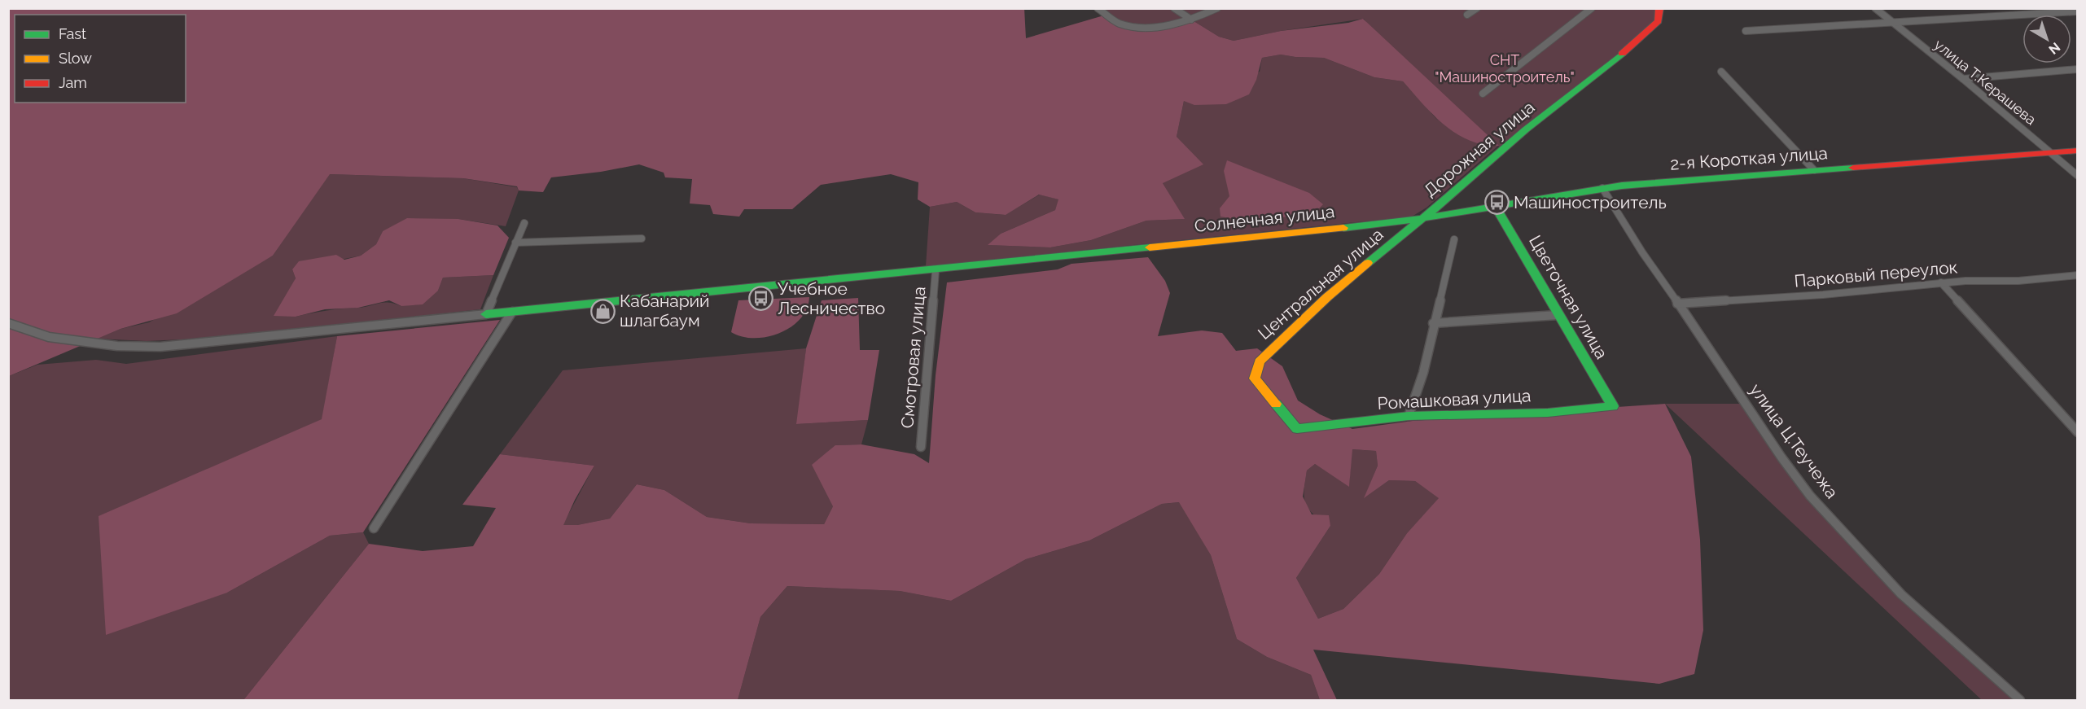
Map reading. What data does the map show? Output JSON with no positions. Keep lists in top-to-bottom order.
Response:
{
  "streets": {
    "street": [
      "улица Т.Керашева",
      "Дорожная улица",
      "2-я Короткая улица",
      "Солнечная улица",
      "Парковый переулок",
      "Центральная улица",
      "Цветочная улица",
      "Смотровая улица",
      "Ромашковая улица",
      "улица Ц.Теучежа"
    ]
  },
  "crossings": [
    ["улица Т.Керашева", "2-я Короткая улица"],
    ["Дорожная улица", "2-я Короткая улица"],
    ["Дорожная улица", "Солнечная улица"],
    ["Дорожная улица", "Центральная улица"],
    ["2-я Короткая улица", "Солнечная улица"],
    ["2-я Короткая улица", "Центральная улица"],
    ["2-я Короткая улица", "Цветочная улица"],
    ["2-я Короткая улица", "улица Ц.Теучежа"],
    ["Солнечная улица", "Центральная улица"],
    ["Солнечная улица", "Смотровая улица"],
    ["Парковый переулок", "улица Ц.Теучежа"],
    ["Центральная улица", "Ромашковая улица"],
    ["Цветочная улица", "Ромашковая улица"]
  ],
  "parks": ["СНТ \"Машиностроитель\""],
  "places": {
    "bus stop": ["Машиностроитель", "Учебное Лесничество"],
    "shop": ["Кабанарий шлагбаум"]
  },
  "legend": ["Fast", "Slow", "Jam"],
  "north": "bottom right"
}
